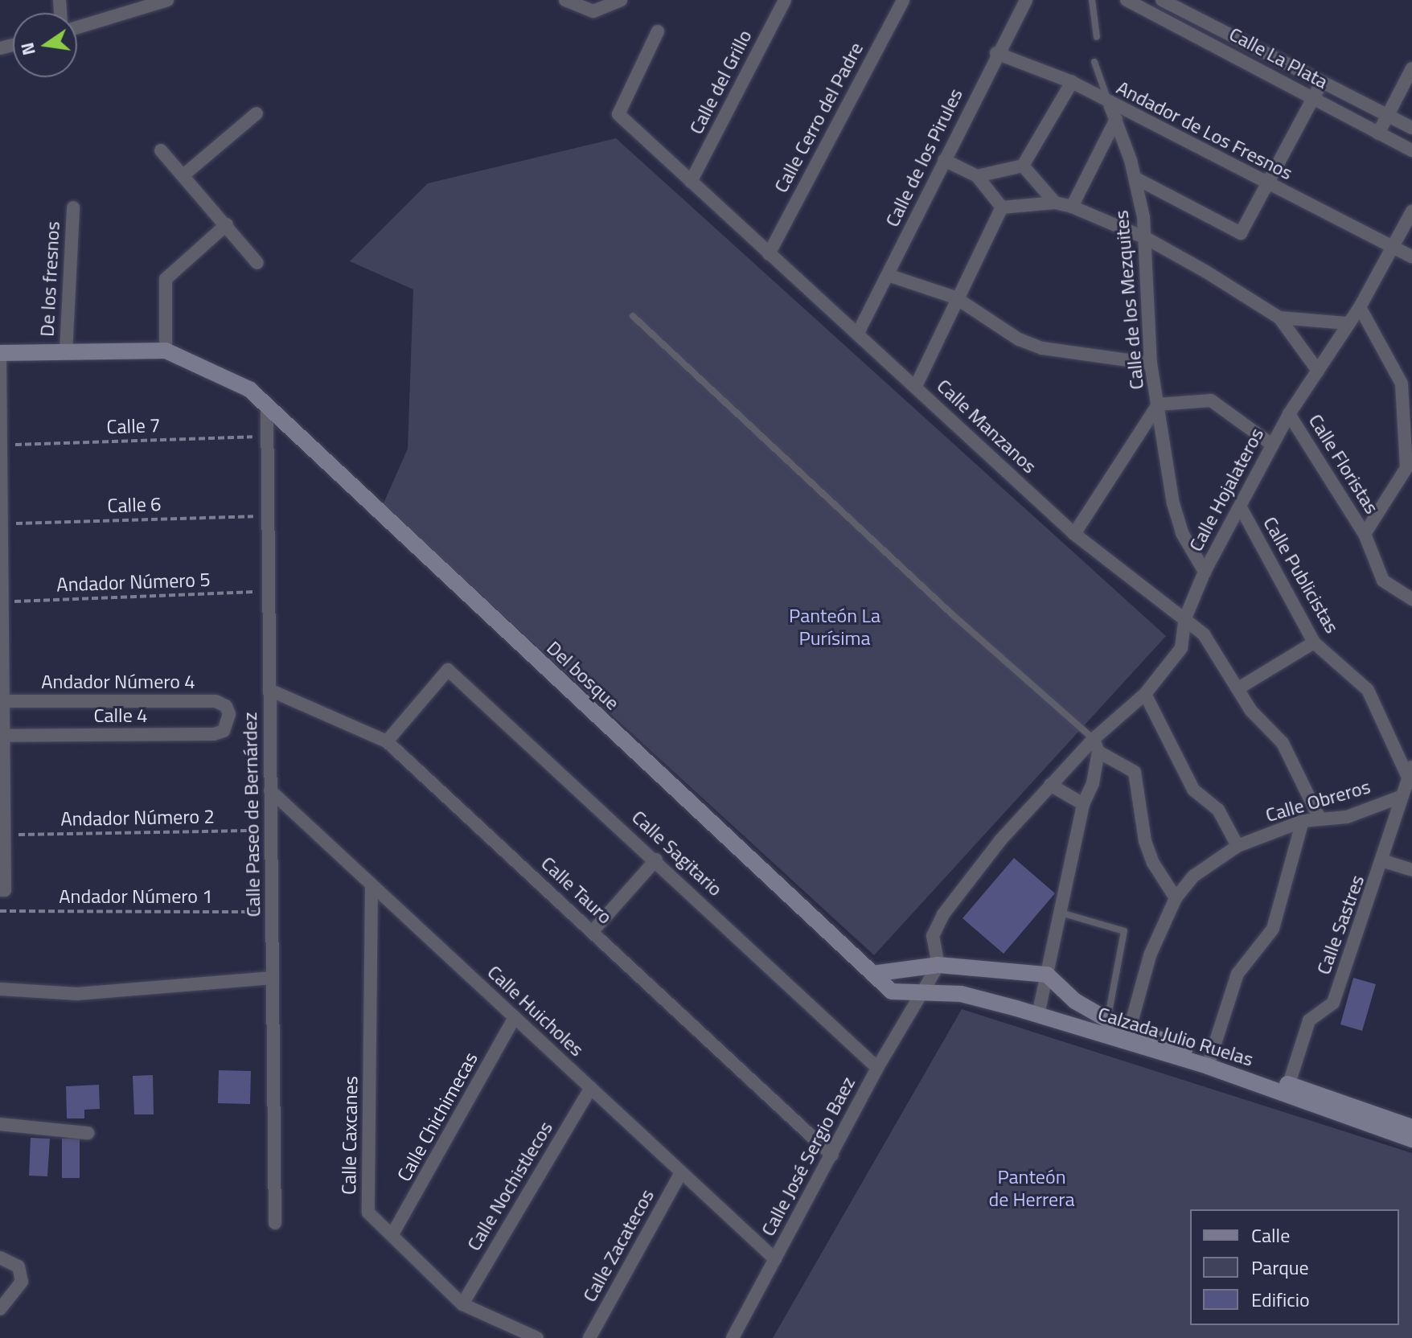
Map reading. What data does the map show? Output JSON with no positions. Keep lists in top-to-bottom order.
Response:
{
  "streets": {
    "main road": ["Del bosque", "Calzada Julio Ruelas"],
    "street": [
      "Calle La Plata",
      "Calle del Grillo",
      "Calle Cerro del Padre",
      "Andador de Los Fresnos",
      "Calle de los Pirules",
      "De los fresnos",
      "Calle de los Mezquites",
      "Calle Manzanos",
      "Calle Floristas",
      "Calle Hojalateros",
      "Calle Publicistas",
      "Andador Número 4",
      "Calle 4",
      "Calle Obreros",
      "Calle Paseo de Bernárdez",
      "Calle Sagitario",
      "Calle Tauro",
      "Calle Sastres",
      "Calle Huicholes",
      "Calle Chichimecas",
      "Calle Caxcanes",
      "Calle José Sergio Baez",
      "Calle Nochistlecos",
      "Calle Zacatecos"
    ],
    "path": [
      "Calle 7",
      "Calle 6",
      "Andador Número 5",
      "Andador Número 2",
      "Andador Número 1"
    ]
  },
  "crossings": [
    ["Calle del Grillo", "Calle Manzanos"],
    ["Calle Cerro del Padre", "Calle Manzanos"],
    ["Andador de Los Fresnos", "Calle de los Pirules"],
    ["Andador de Los Fresnos", "Calle de los Mezquites"],
    ["Andador de Los Fresnos", "Calle Hojalateros"],
    ["Calle de los Pirules", "Calle Manzanos"],
    ["Calle de los Mezquites", "Calle Hojalateros"],
    ["Calle 7", "Calle Paseo de Bernárdez"],
    ["Calle Manzanos", "Calle Hojalateros"],
    ["Calle Manzanos", "Calle Obreros"],
    ["Calle Floristas", "Calle Hojalateros"],
    ["Calle Hojalateros", "Calle Publicistas"],
    ["Calle 6", "Calle Paseo de Bernárdez"],
    ["Calle Publicistas", "Calle Sastres"],
    ["Andador Número 5", "Calle Paseo de Bernárdez"],
    ["Del bosque", "Calle Paseo de Bernárdez"],
    ["Del bosque", "Calzada Julio Ruelas"],
    ["Del bosque", "Calle José Sergio Baez"],
    ["Andador Número 4", "Calle 4"],
    ["Calle Obreros", "Calle Sastres"],
    ["Calle Obreros", "Calzada Julio Ruelas"],
    ["Calle Paseo de Bernárdez", "Andador Número 2"],
    ["Calle Paseo de Bernárdez", "Calle Tauro"],
    ["Calle Paseo de Bernárdez", "Andador Número 1"],
    ["Calle Paseo de Bernárdez", "Calle Huicholes"],
    ["Calle Sagitario", "Calle Tauro"],
    ["Calle Sagitario", "Calle José Sergio Baez"],
    ["Calle Tauro", "Calle José Sergio Baez"],
    ["Calle Sastres", "Calzada Julio Ruelas"],
    ["Calle Huicholes", "Calle Chichimecas"],
    ["Calle Huicholes", "Calle Caxcanes"],
    ["Calle Huicholes", "Calle José Sergio Baez"],
    ["Calle Huicholes", "Calle Nochistlecos"],
    ["Calle Huicholes", "Calle Zacatecos"],
    ["Calzada Julio Ruelas", "Calle José Sergio Baez"],
    ["Calle Chichimecas", "Calle Caxcanes"],
    ["Calle Caxcanes", "Calle Nochistlecos"]
  ],
  "parks": ["Panteón La Purísima", "Panteón de Herrera"],
  "legend": ["Calle", "Parque", "Edificio"],
  "north": "left"
}
